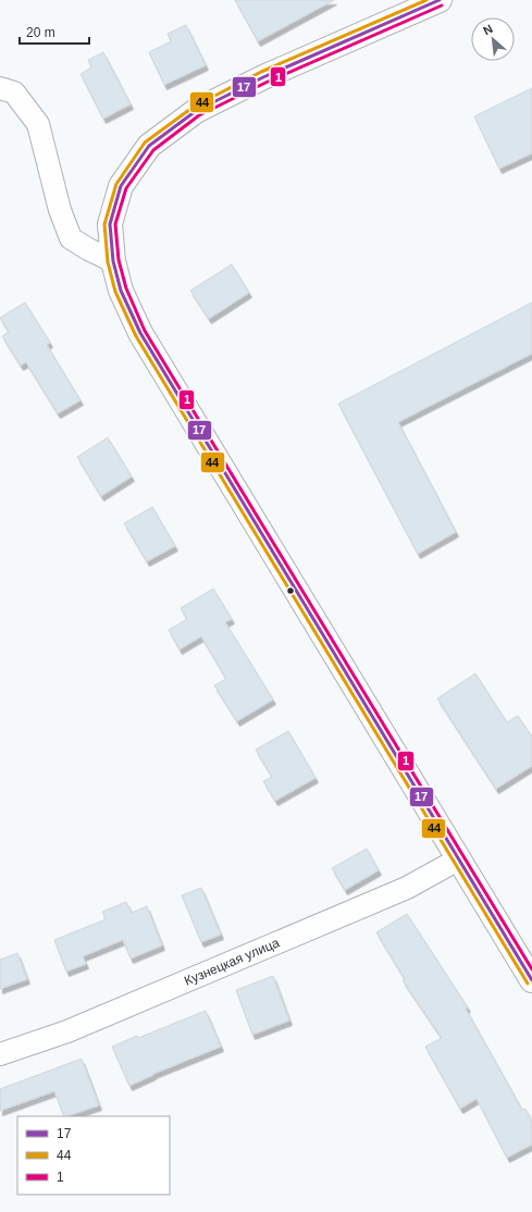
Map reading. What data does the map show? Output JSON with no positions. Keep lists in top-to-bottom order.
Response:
{
  "streets": {
    "street": ["Кузнецкая улица"]
  },
  "lines": ["transit line 17", "transit line 44", "transit line 1"],
  "legend": ["17", "44", "1"],
  "scale_bar": "20 m",
  "north": "top left"
}
